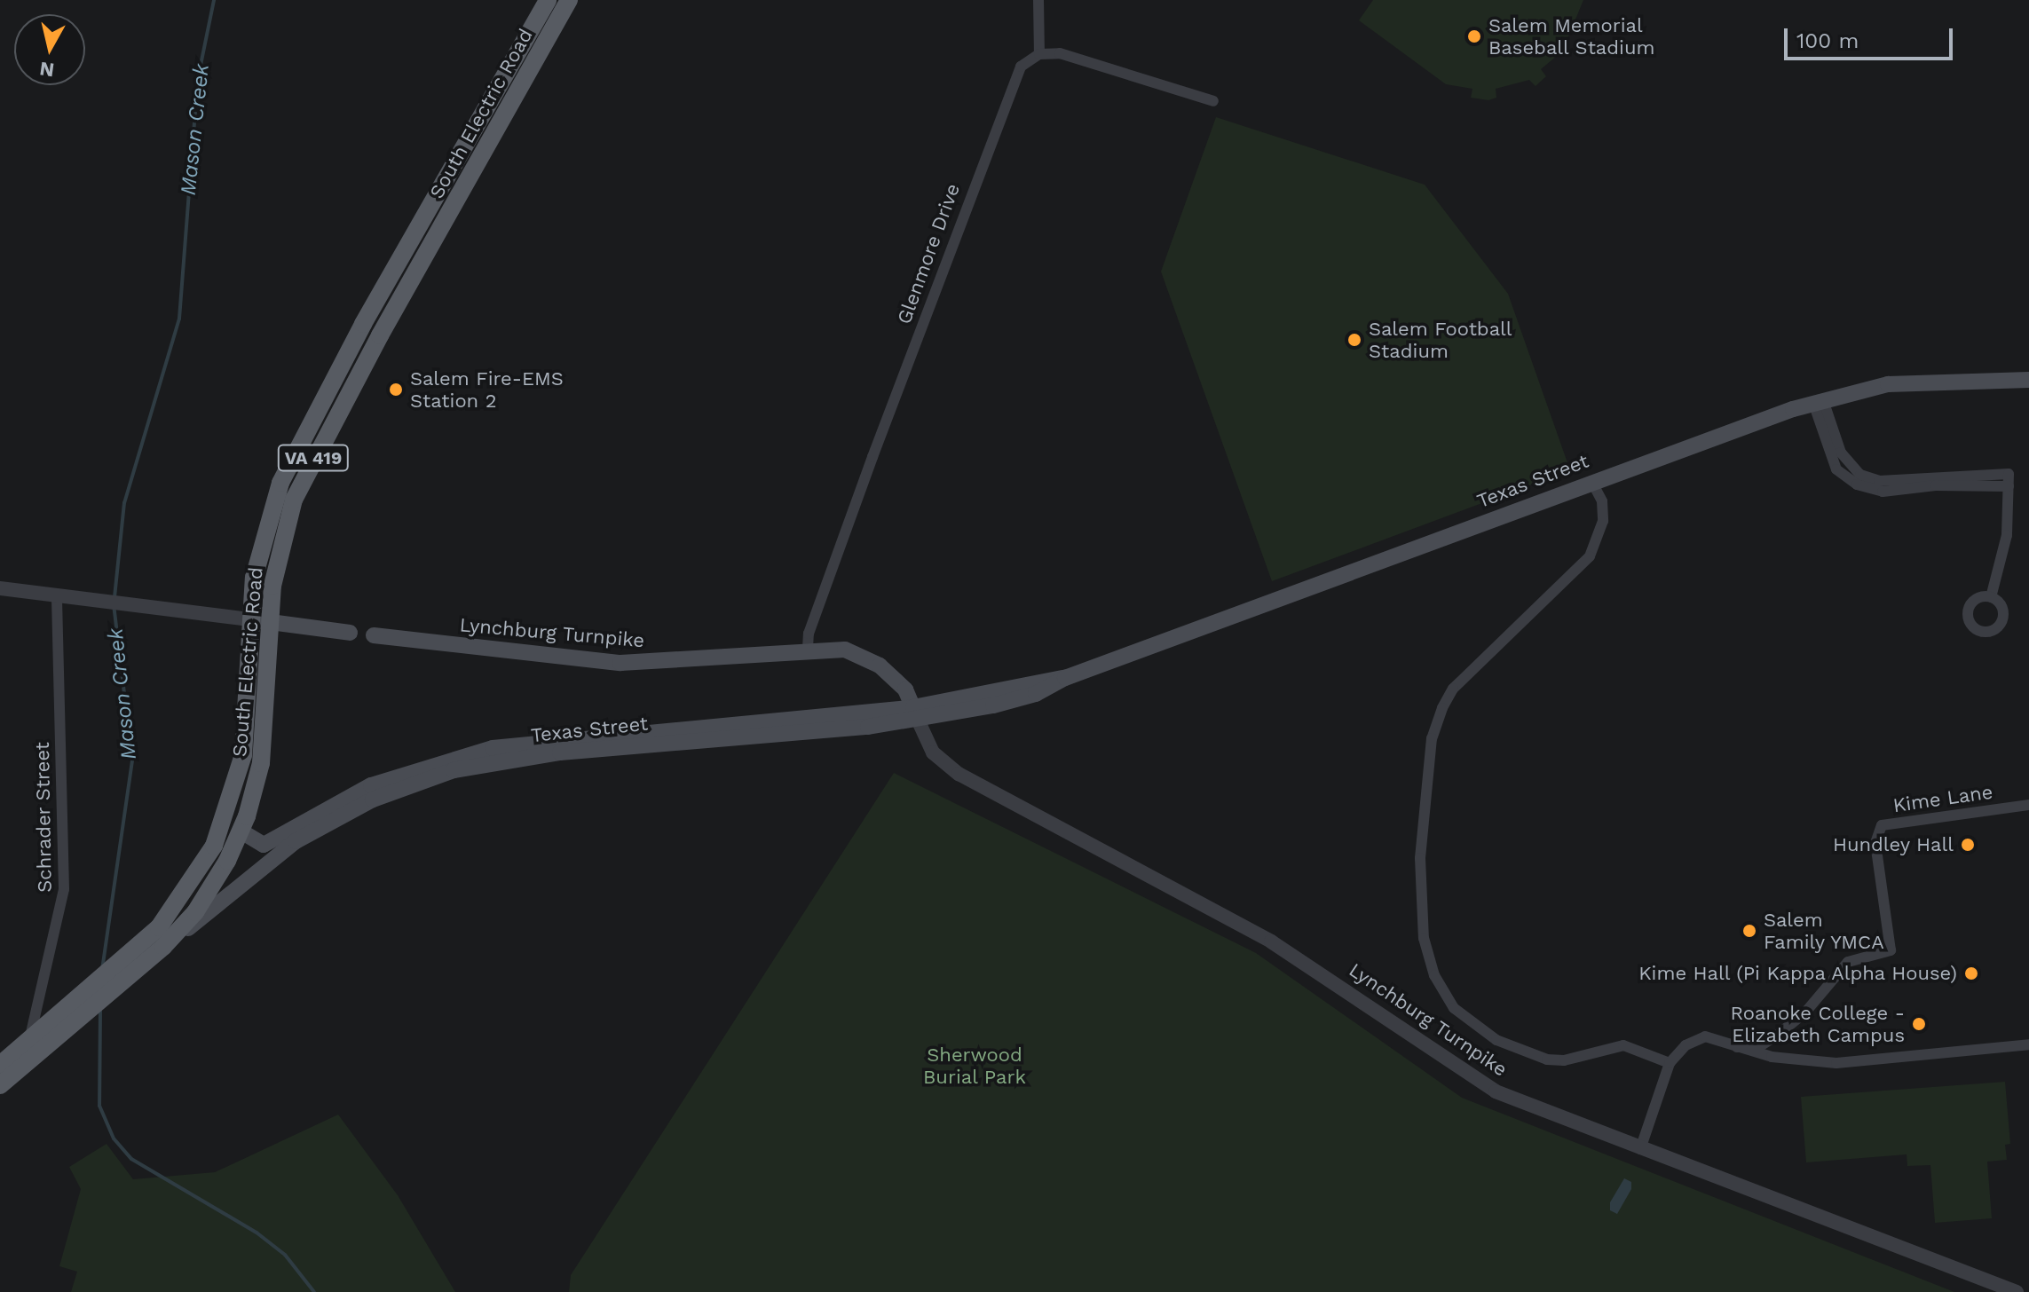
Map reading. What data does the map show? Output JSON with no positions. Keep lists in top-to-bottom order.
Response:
{
  "streets": {
    "main road": [
      "South Electric Road",
      "VA 419",
      "Texas Street",
      "Lynchburg Turnpike"
    ],
    "street": ["Glenmore Drive", "Kime Lane", "Schrader Street"]
  },
  "crossings": [
    ["South Electric Road", "Texas Street"],
    ["South Electric Road", "Schrader Street"],
    ["Glenmore Drive", "Lynchburg Turnpike"],
    ["Texas Street", "Lynchburg Turnpike"]
  ],
  "water": ["Mason Creek"],
  "parks": ["Sherwood Burial Park"],
  "places": [
    "Salem Memorial Baseball Stadium",
    "Salem Football Stadium",
    "Salem Fire-EMS Station 2",
    "Hundley Hall",
    "Salem Family YMCA",
    "Kime Hall (Pi Kappa Alpha House)",
    "Roanoke College - Elizabeth Campus"
  ],
  "scale_bar": "100 m",
  "north": "bottom"
}
